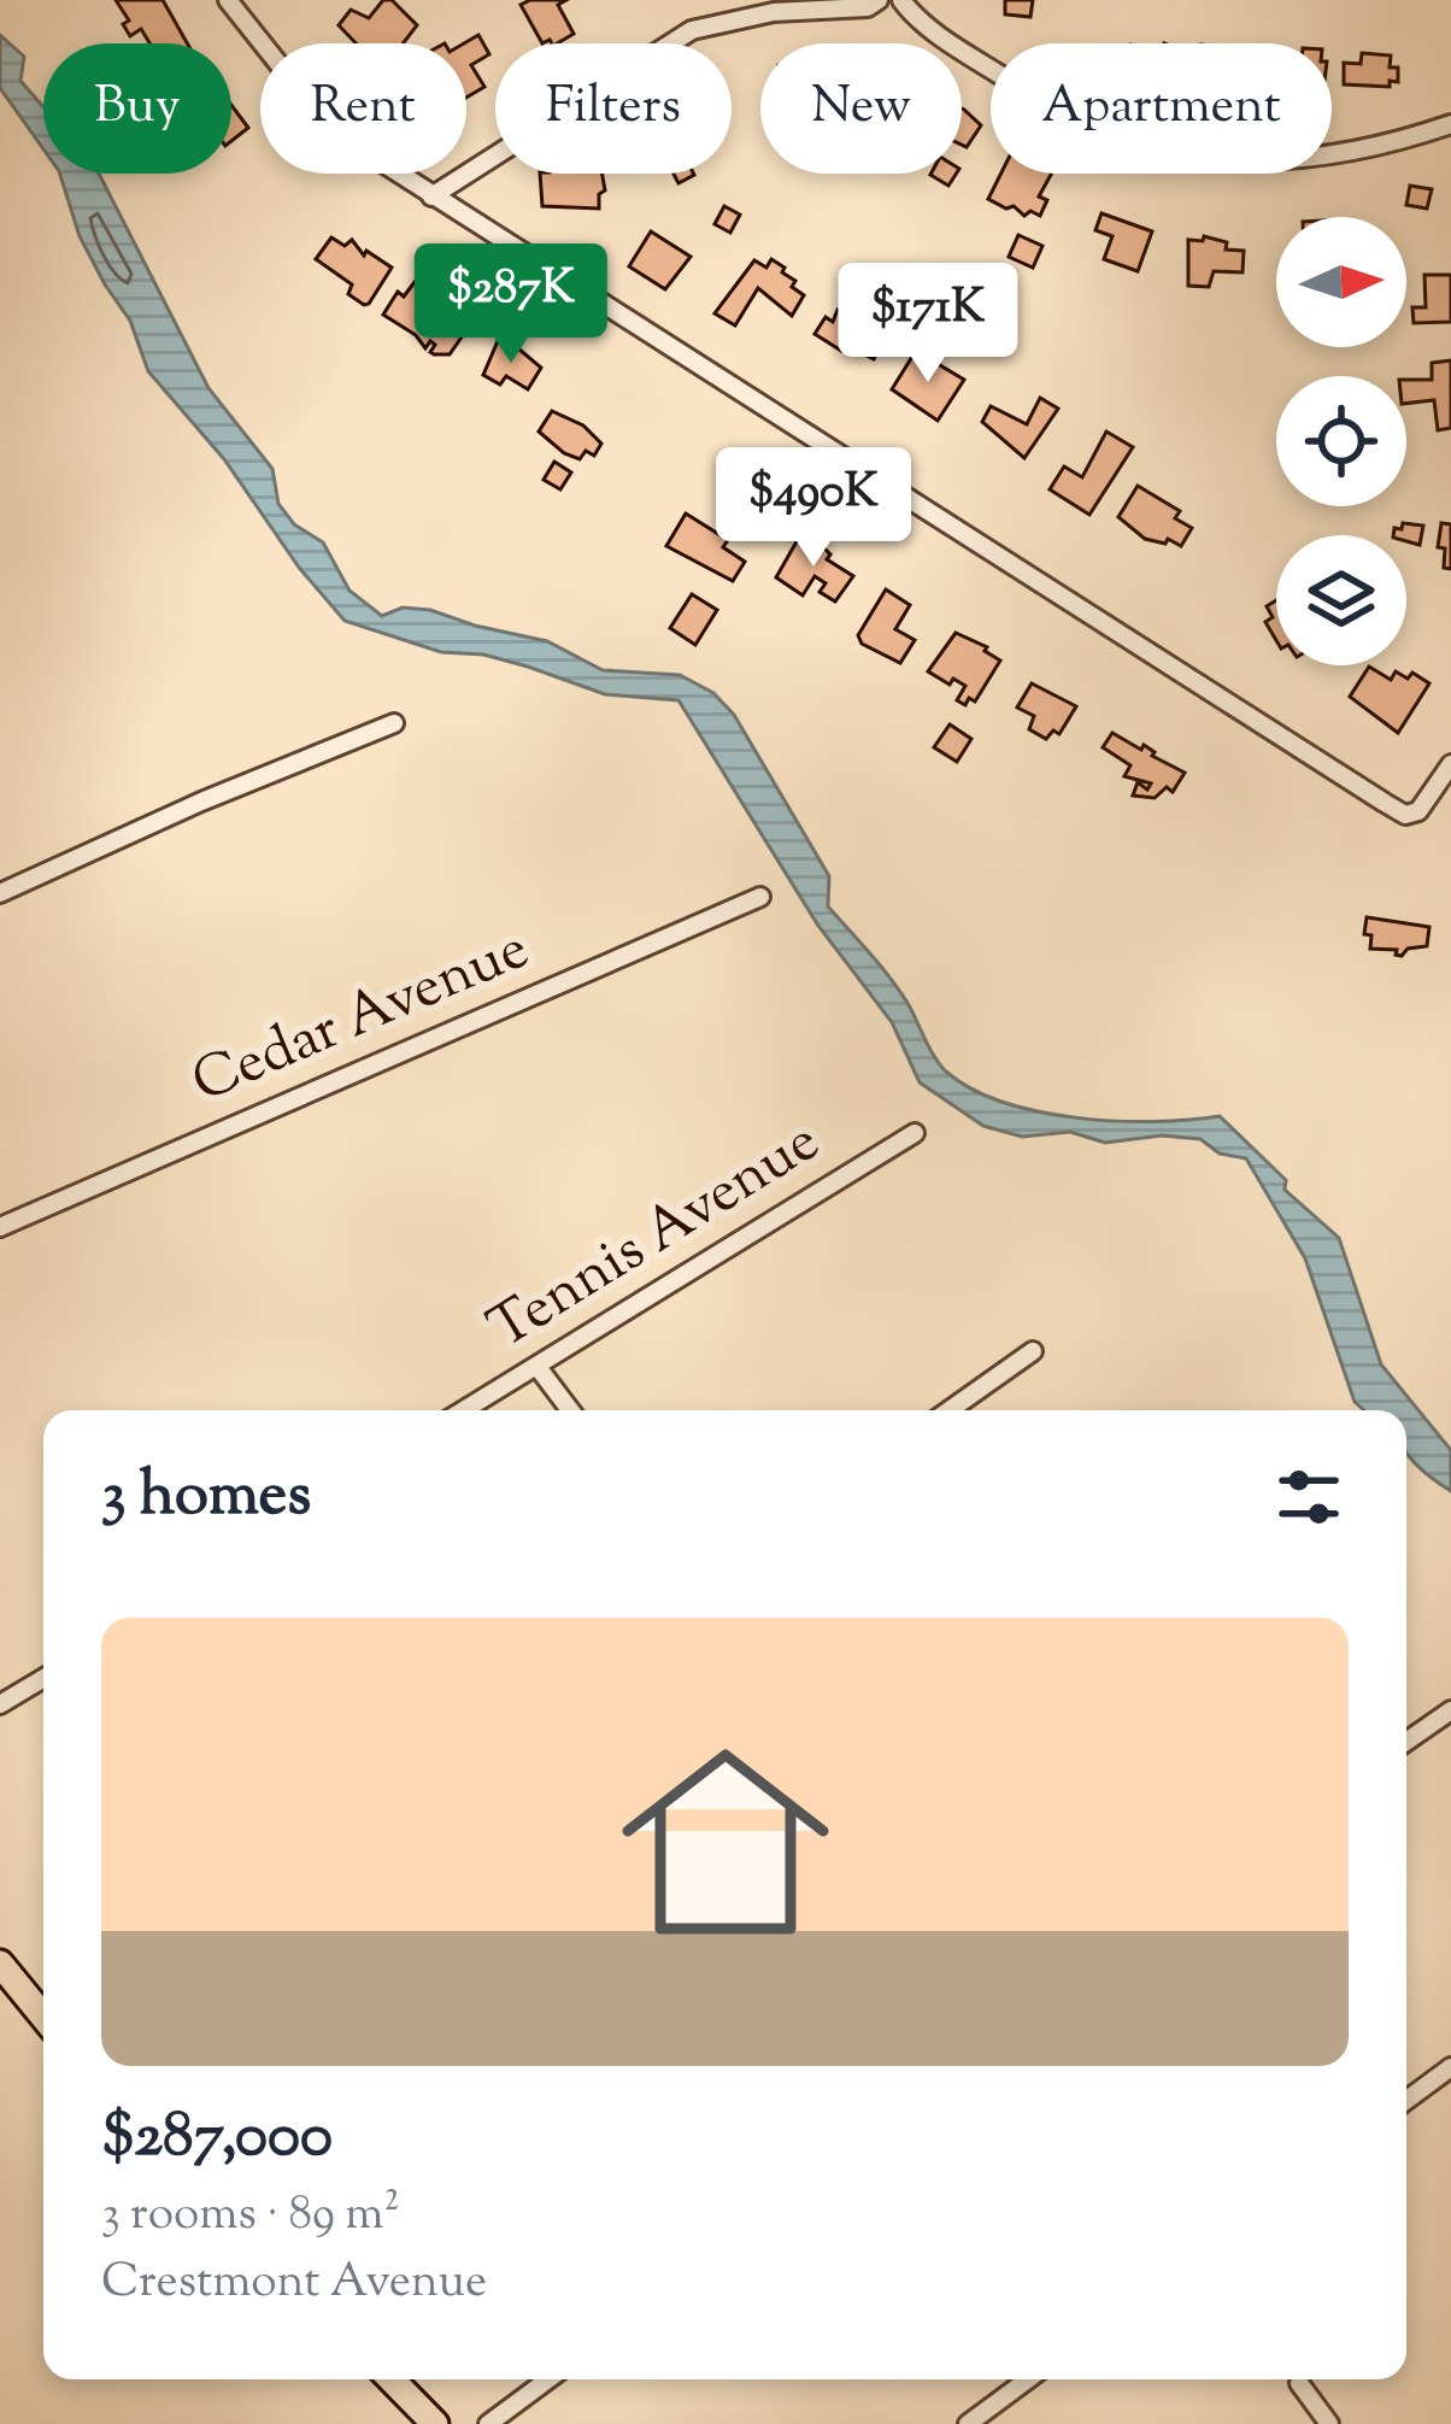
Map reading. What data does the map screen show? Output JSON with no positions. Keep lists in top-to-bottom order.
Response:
{
  "streets": {
    "street": ["Cedar Avenue", "Tennis Avenue"]
  },
  "north": "right",
  "page": {
    "chip": [
      "Buy",
      "Rent",
      "Filters",
      "New",
      "Apartment"
    ],
    "price": ["$287K", "$171K", "$490K"],
    "heading": "3 homes",
    "list": [
      {
        "name": "$287,000",
        "note": "3 rooms · 89 m² · Crestmont Avenue"
      }
    ]
  }
}
